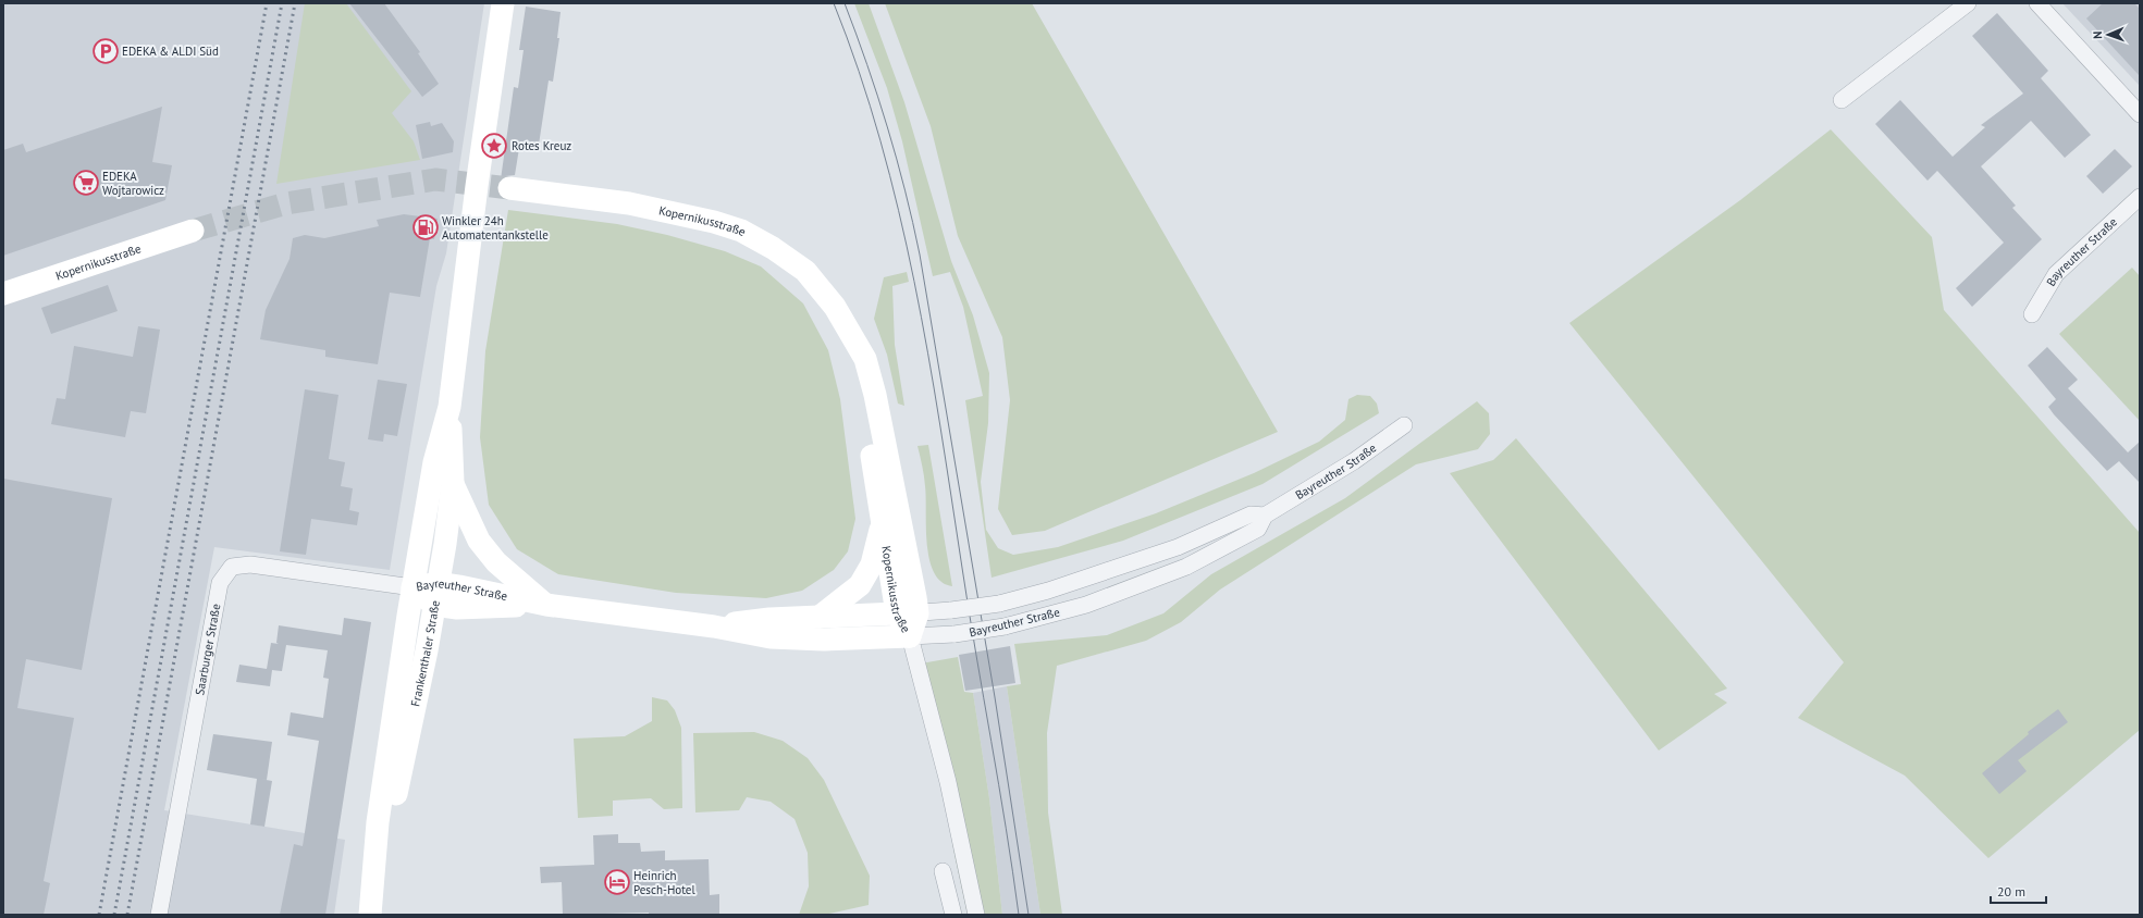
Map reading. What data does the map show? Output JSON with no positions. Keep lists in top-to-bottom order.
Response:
{
  "streets": {
    "street": [
      "Kopernikusstraße",
      "Bayreuther Straße",
      "Saarburger Straße",
      "Frankenthaler Straße"
    ]
  },
  "crossings": [
    ["Kopernikusstraße", "Bayreuther Straße"],
    ["Bayreuther Straße", "Saarburger Straße"],
    ["Bayreuther Straße", "Frankenthaler Straße"],
    ["Saarburger Straße", "Frankenthaler Straße"]
  ],
  "places": {
    "parking": ["EDEKA & ALDI Süd"],
    "place": ["Rotes Kreuz"],
    "supermarket": ["EDEKA Wojtarowicz"],
    "fuel station": ["Winkler 24h Automatentankstelle"],
    "hotel": ["Heinrich Pesch-Hotel"]
  },
  "scale_bar": "20 m",
  "north": "left"
}
